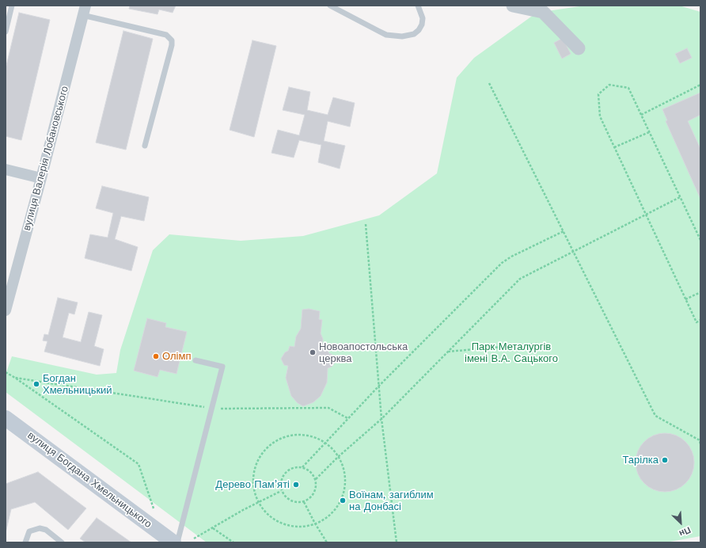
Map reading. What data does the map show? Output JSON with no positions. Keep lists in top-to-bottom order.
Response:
{
  "streets": {
    "main road": ["вулиця Богдана Хмельницького"],
    "street": ["вулиця Валерія Лобановського"]
  },
  "parks": ["Парк Металургів імені В.А. Сацького"],
  "places": [
    "Новоапостольська церква",
    "Олімп",
    "Богдан Хмельницький",
    "Тарілка",
    "Дерево Пам’яті",
    "Воїнам, загиблим на Донбасі"
  ],
  "north": "bottom right"
}
